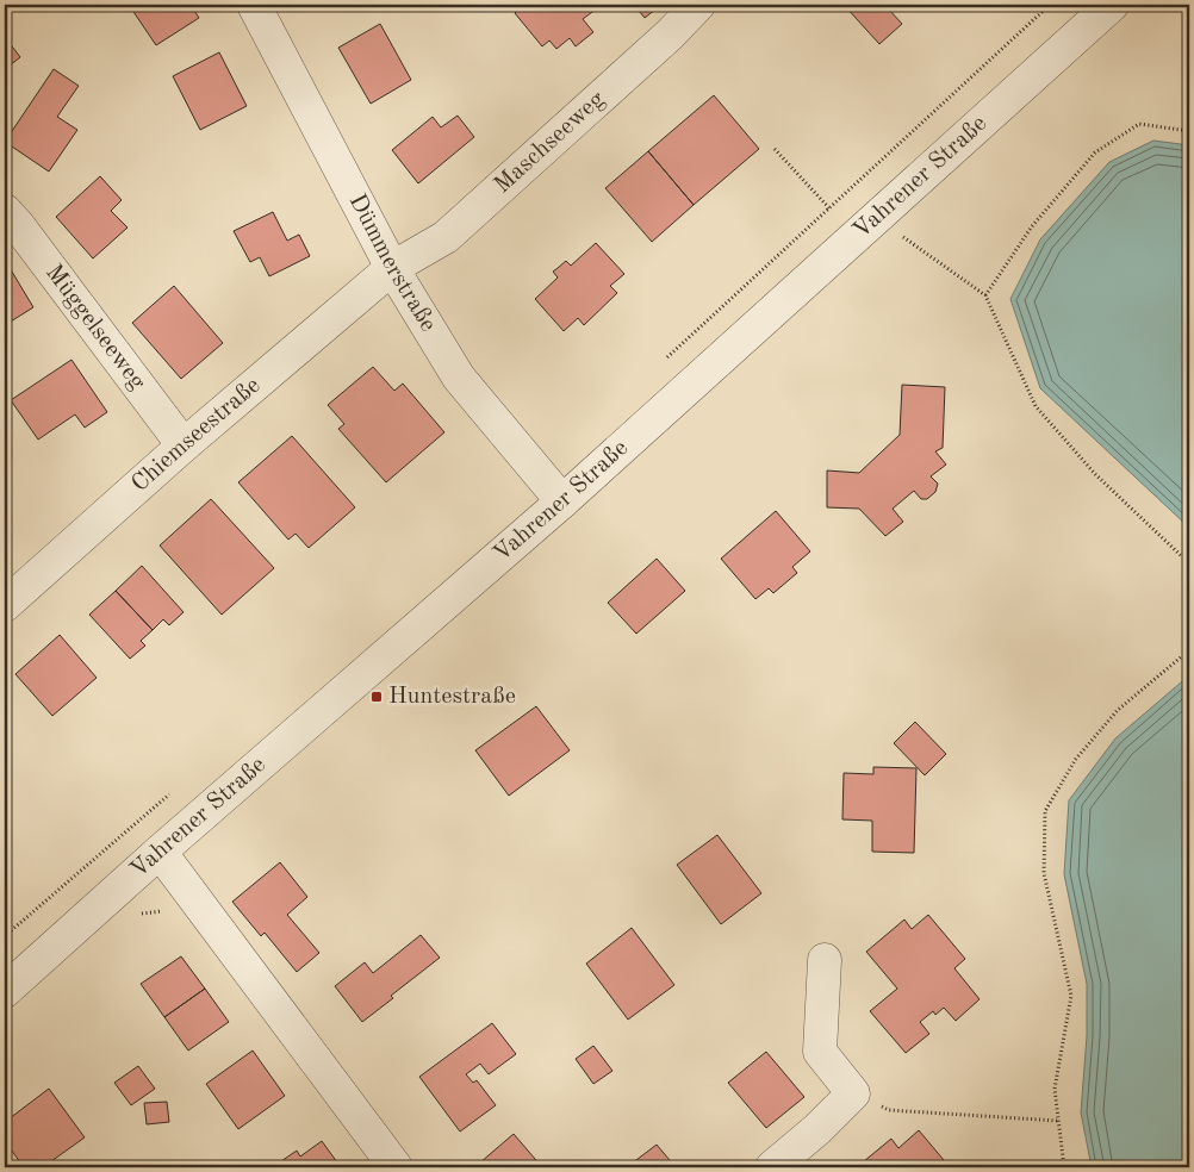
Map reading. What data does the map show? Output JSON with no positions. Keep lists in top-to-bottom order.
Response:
{
  "streets": {
    "street": [
      "Maschseeweg",
      "Vahrener Straße",
      "Dümmerstraße",
      "Müggelseeweg",
      "Chiemseestraße"
    ]
  },
  "crossings": [
    ["Maschseeweg", "Dümmerstraße"],
    ["Maschseeweg", "Chiemseestraße"],
    ["Vahrener Straße", "Dümmerstraße"],
    ["Dümmerstraße", "Chiemseestraße"],
    ["Müggelseeweg", "Chiemseestraße"]
  ],
  "places": {
    "transit": ["Huntestraße"]
  }
}
